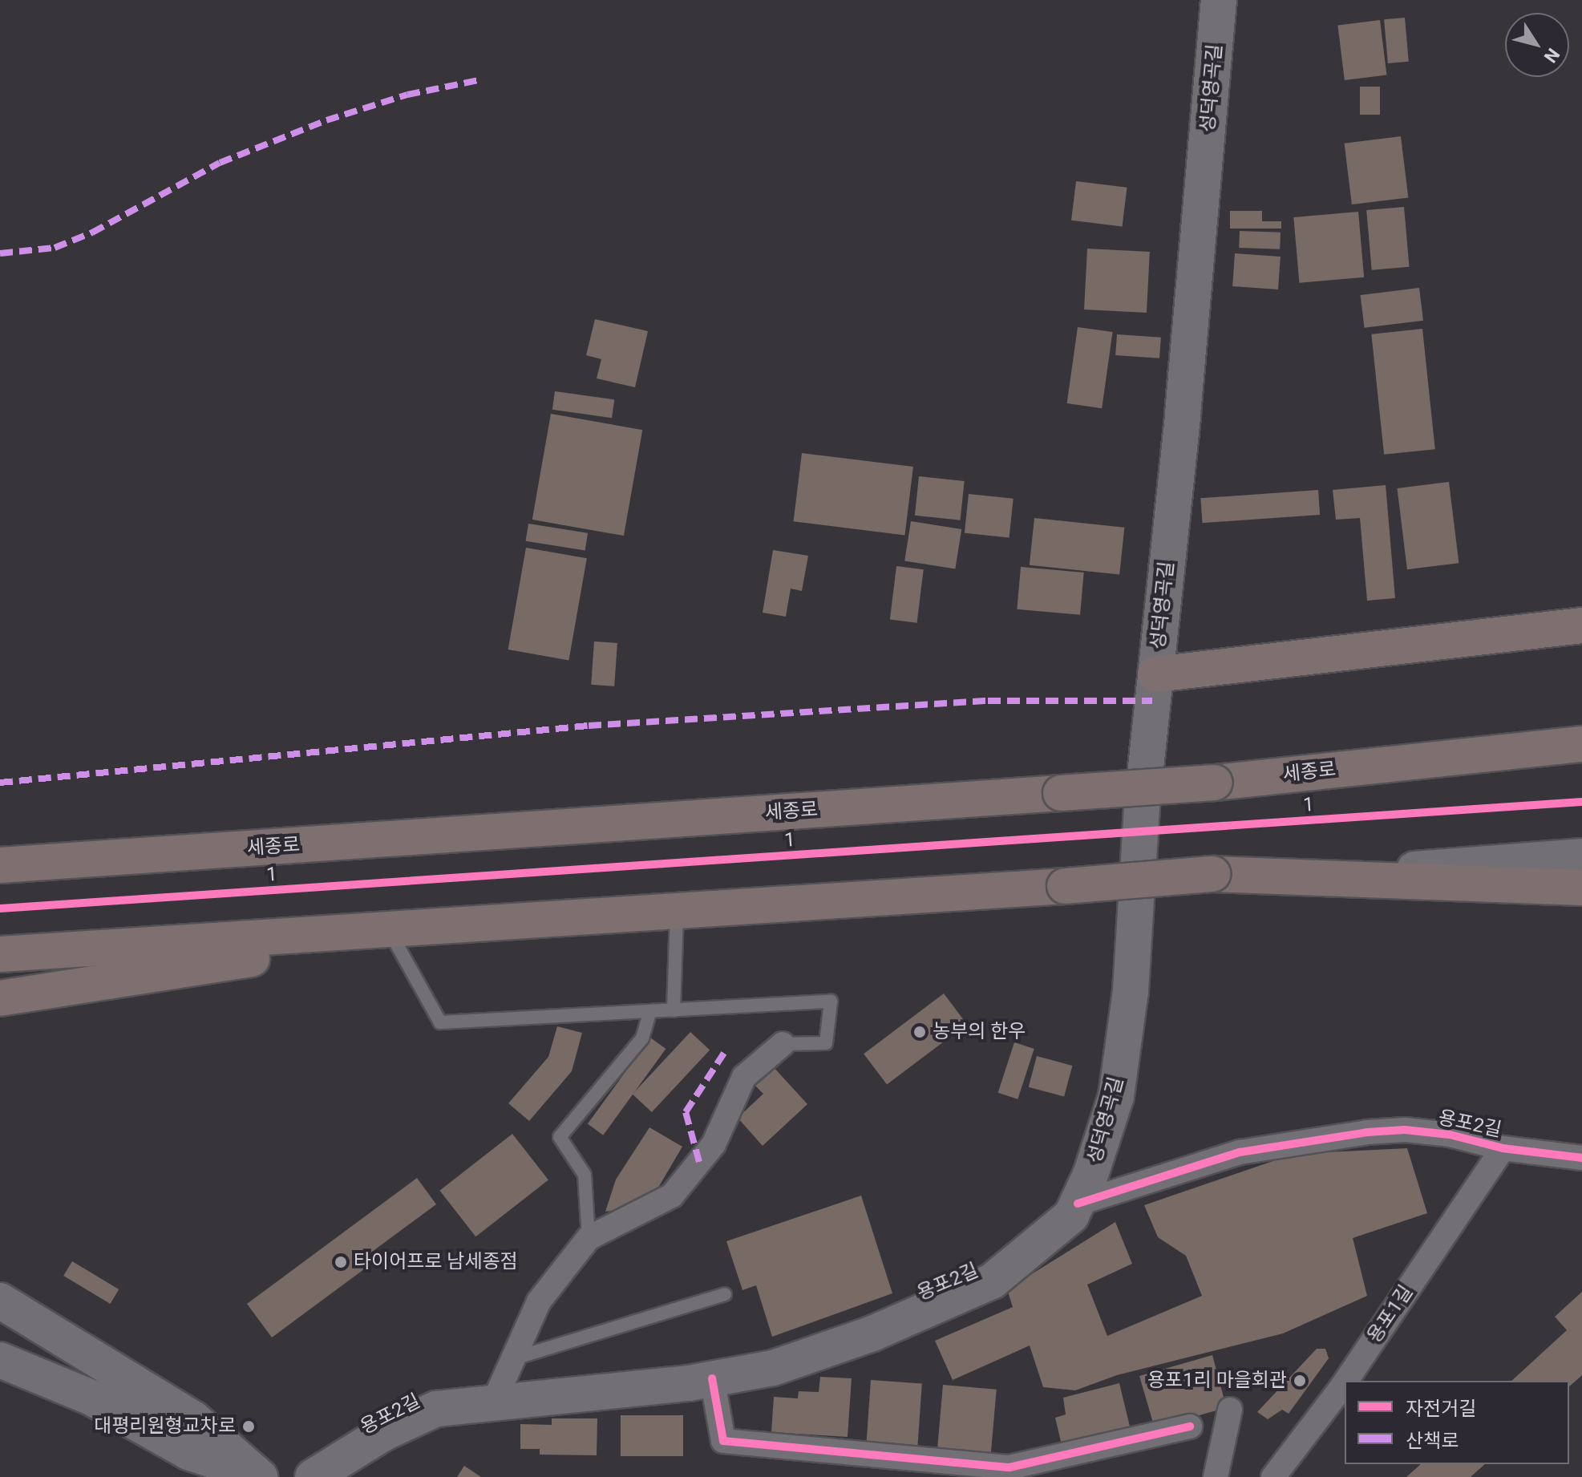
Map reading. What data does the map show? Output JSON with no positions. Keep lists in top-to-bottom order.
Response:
{
  "streets": {
    "highway": ["세종로", "1"],
    "main road": ["성덕영곡길", "용포2길"],
    "street": ["용포1길"],
    "cycle path": ["1"]
  },
  "crossings": [
    ["성덕영곡길", "용포2길"],
    ["용포2길", "용포1길"]
  ],
  "places": [
    "농부의 한우",
    "타이어프로 남세종점",
    "용포1리 마을회관",
    "대평리원형교차로"
  ],
  "legend": ["자전거길", "산책로"],
  "north": "bottom right"
}
